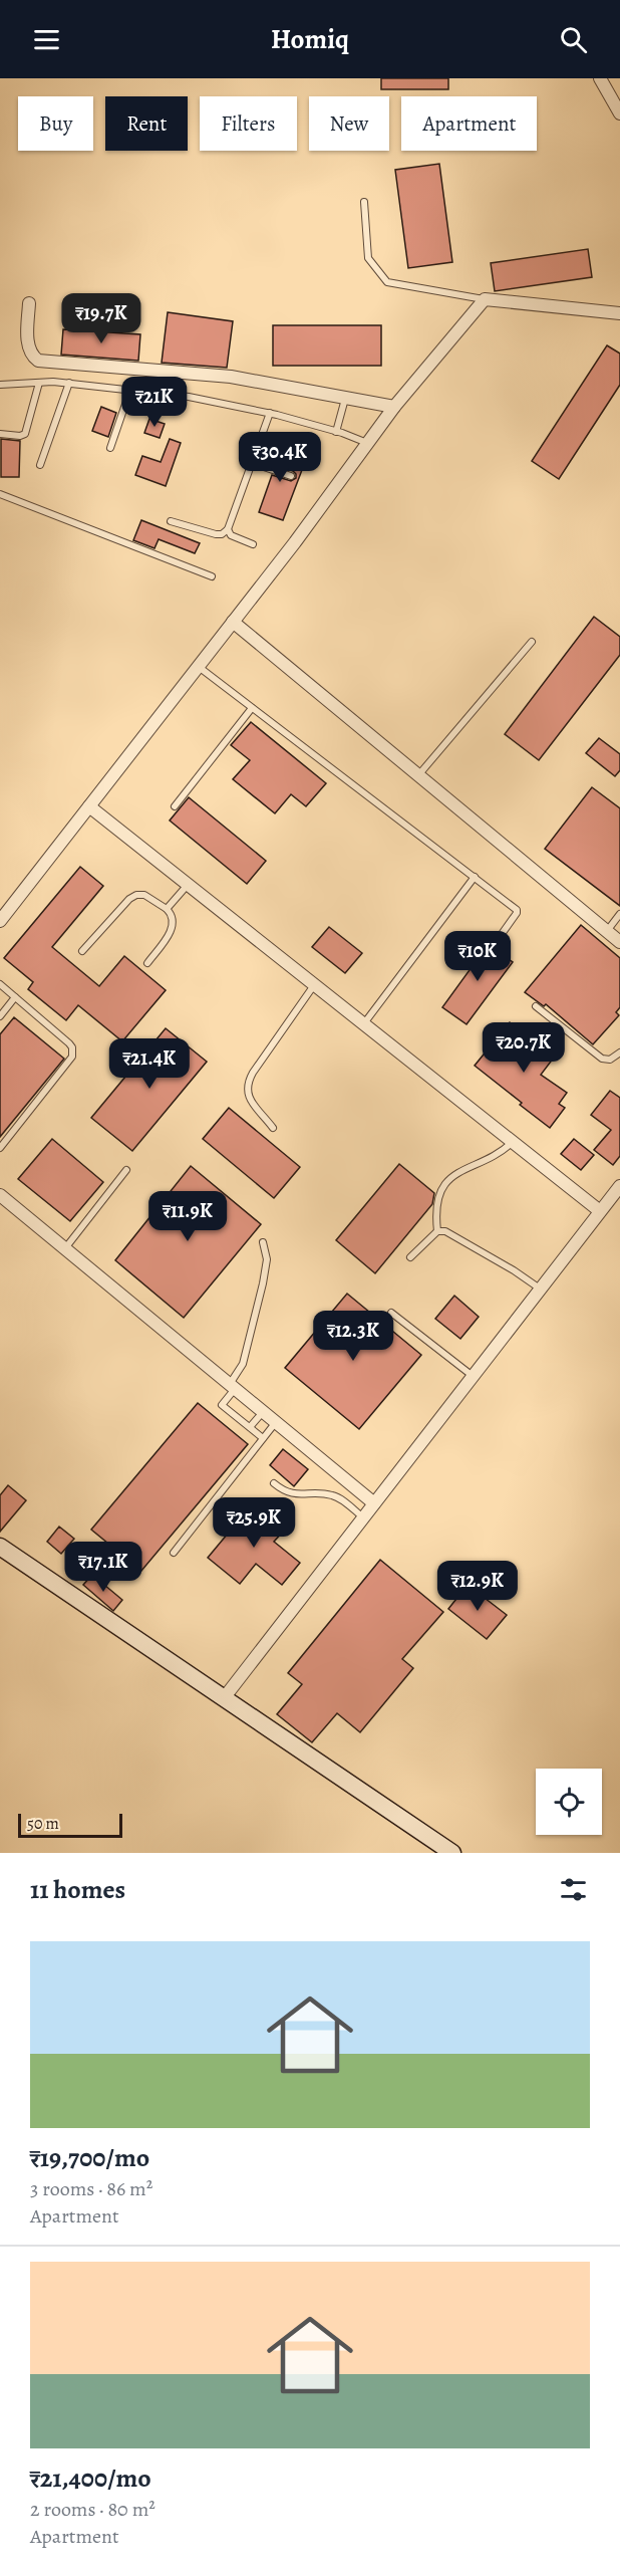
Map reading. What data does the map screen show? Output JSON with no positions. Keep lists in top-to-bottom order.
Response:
{
  "scale_bar": "50 m",
  "page": {
    "header": "Homiq",
    "chip": [
      "Buy",
      "Rent",
      "Filters",
      "New",
      "Apartment"
    ],
    "price": [
      "₹19.7K",
      "₹21K",
      "₹30.4K",
      "₹10K",
      "₹20.7K",
      "₹21.4K",
      "₹11.9K",
      "₹12.3K",
      "₹25.9K",
      "₹17.1K",
      "₹12.9K"
    ],
    "scale": "50 m",
    "heading": "11 homes",
    "list": [
      {
        "name": "₹19,700/mo",
        "note": "3 rooms · 86 m² · Apartment"
      },
      {
        "name": "₹21,400/mo",
        "note": "2 rooms · 80 m² · Apartment"
      }
    ]
  }
}
